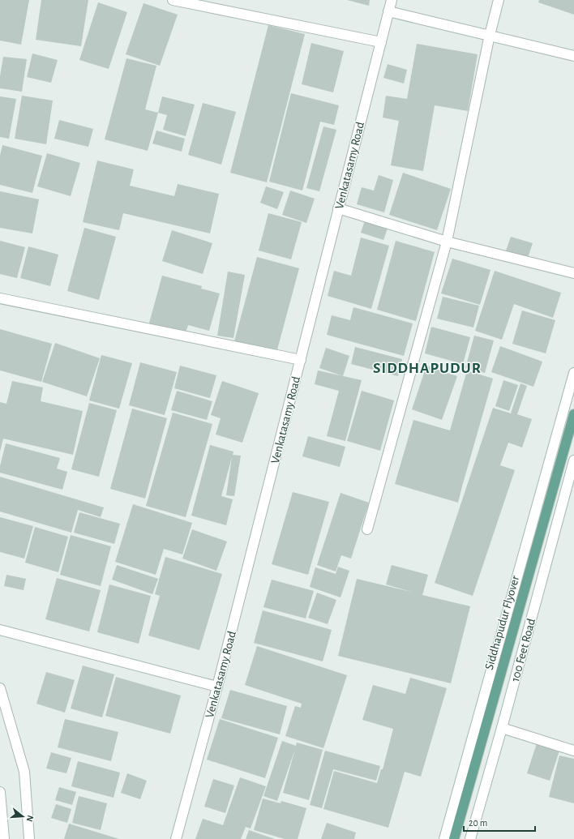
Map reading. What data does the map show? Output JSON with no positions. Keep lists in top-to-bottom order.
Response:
{
  "streets": {
    "main road": ["Siddhapudur Flyover"],
    "street": ["Venkatasamy Road", "100 Feet Road"]
  },
  "districts": ["SIDDHAPUDUR"],
  "scale_bar": "20 m",
  "north": "right"
}
